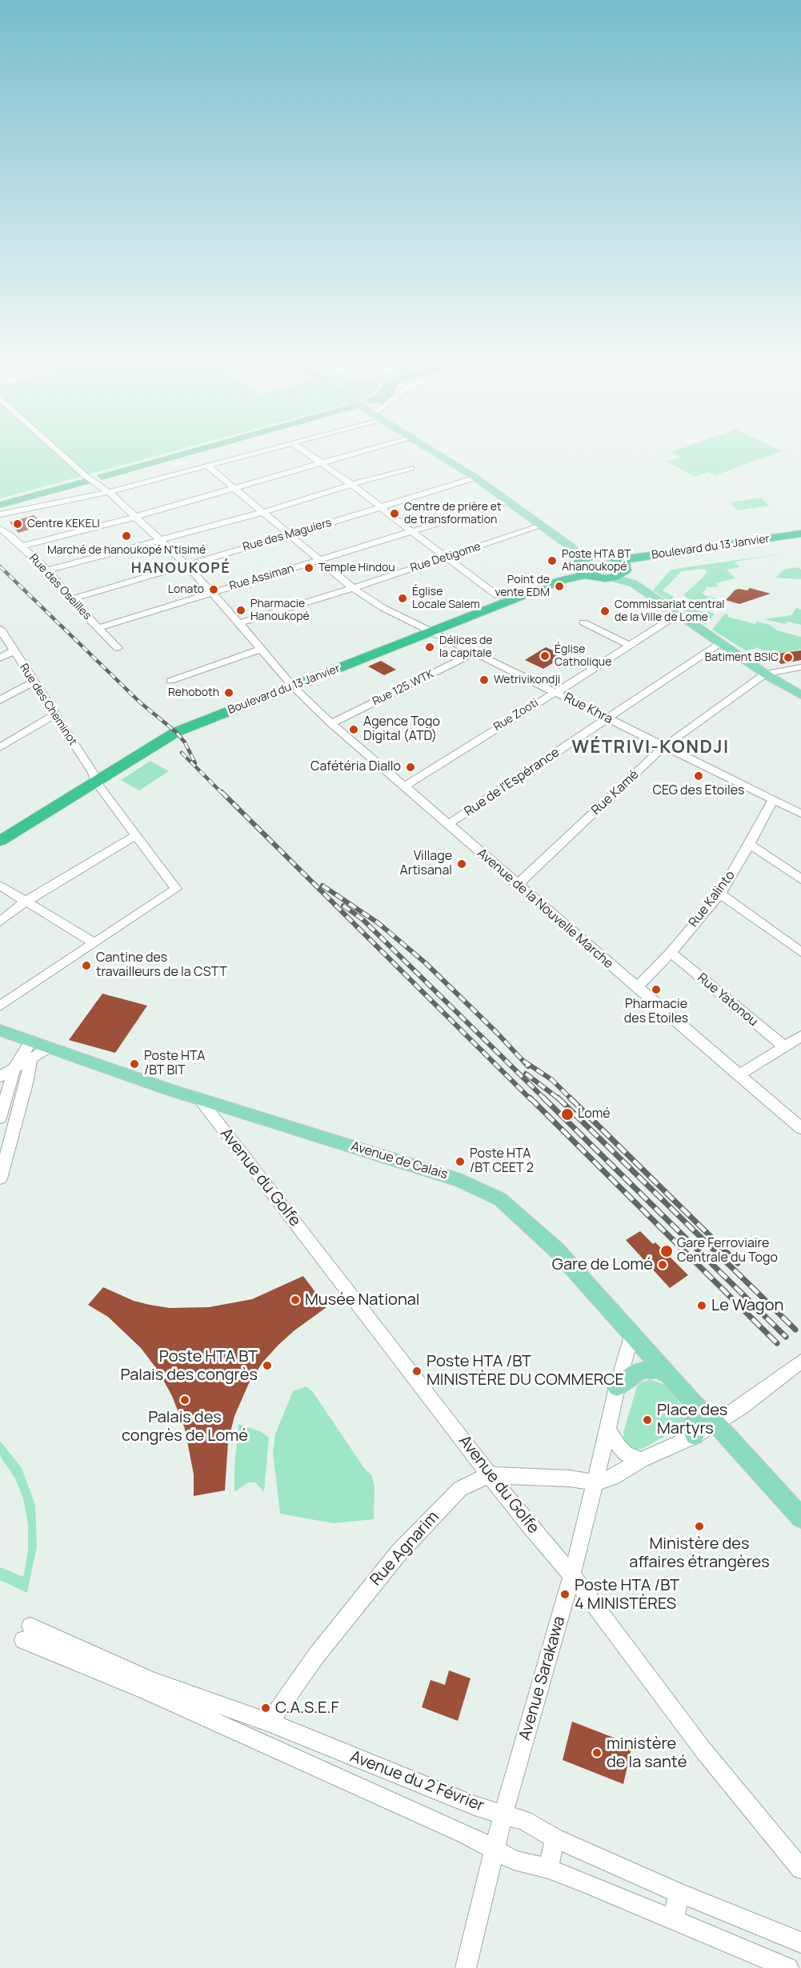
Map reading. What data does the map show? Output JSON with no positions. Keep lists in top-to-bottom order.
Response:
{
  "streets": {
    "highway": ["Boulevard du 13 Janvier"],
    "main road": ["Avenue de Calais"],
    "street": [
      "Rue des Maguiers",
      "Rue Detigome",
      "Rue Assiman",
      "Rue des Oseilles",
      "Rue 125.WTK",
      "Rue des Cheminot",
      "Rue Khra",
      "Rue Zooti",
      "Rue de l'Espérance",
      "Rue Kamé",
      "Rue Kalinto",
      "Avenue de la Nouvelle Marche",
      "Rue Yatonou",
      "Avenue du Golfe",
      "Rue Agnarim",
      "Avenue Sarakawa",
      "Avenue du 2 Février"
    ]
  },
  "crossings": [
    ["Rue des Maguiers", "Rue des Oseilles"],
    ["Rue des Maguiers", "Rue Khra"],
    ["Rue des Maguiers", "Avenue de la Nouvelle Marche"],
    ["Boulevard du 13 Janvier", "Rue des Cheminot"],
    ["Boulevard du 13 Janvier", "Rue Khra"],
    ["Boulevard du 13 Janvier", "Avenue de la Nouvelle Marche"],
    ["Rue Detigome", "Rue Khra"],
    ["Rue Detigome", "Avenue de la Nouvelle Marche"],
    ["Rue Assiman", "Rue des Oseilles"],
    ["Rue Assiman", "Rue Khra"],
    ["Rue Assiman", "Avenue de la Nouvelle Marche"],
    ["Rue 125.WTK", "Rue Khra"],
    ["Rue 125.WTK", "Avenue de la Nouvelle Marche"],
    ["Rue Khra", "Rue Zooti"],
    ["Rue Khra", "Rue de l'Espérance"],
    ["Rue Khra", "Rue Kamé"],
    ["Rue Khra", "Rue Kalinto"],
    ["Rue Zooti", "Avenue de la Nouvelle Marche"],
    ["Rue de l'Espérance", "Avenue de la Nouvelle Marche"],
    ["Rue Kamé", "Avenue de la Nouvelle Marche"],
    ["Rue Kalinto", "Avenue de la Nouvelle Marche"],
    ["Rue Kalinto", "Rue Yatonou"],
    ["Avenue de Calais", "Avenue du Golfe"],
    ["Avenue de Calais", "Avenue Sarakawa"],
    ["Avenue du Golfe", "Rue Agnarim"],
    ["Avenue du Golfe", "Avenue Sarakawa"],
    ["Rue Agnarim", "Avenue Sarakawa"],
    ["Rue Agnarim", "Avenue du 2 Février"],
    ["Avenue Sarakawa", "Avenue du 2 Février"]
  ],
  "districts": ["HANOUKOPÉ", "WÉTRIVI-KONDJI"],
  "places": [
    "Centre de prière et de transformation",
    "Centre KEKELI",
    "Marché de hanoukopé N'tisimé",
    "Poste HTA BT Ahanoukopé",
    "Temple Hindou",
    "Point de vente EDM",
    "Lonato",
    "Église Locale Salem",
    "Pharmacie Hanoukopé",
    "Commissariat central de la Ville de Lome",
    "Délices de la capitale",
    "Église Catholique",
    "Batiment BSIC",
    "Wetrivikondji",
    "Rehoboth",
    "Agence Togo Digital (ATD)",
    "Cafétéria Diallo",
    "CEG des Etoiles",
    "Village Artisanal",
    "Cantine des travailleurs de la CSTT",
    "Pharmacie des Etoiles",
    "Poste HTA /BT BIT",
    "Lomé",
    "Poste HTA /BT CEET 2",
    "Gare Ferroviaire Centrale du Togo",
    "Gare de Lomé",
    "Musée National",
    "Le Wagon",
    "Poste HTA BT Palais des congrès",
    "Poste HTA /BT MINISTÈRE DU COMMERCE",
    "Palais des congrès de Lomé",
    "Place des Martyrs",
    "Ministère des affaires étrangères",
    "Poste HTA /BT 4 MINISTÈRES",
    "C.A.S.E.F",
    "ministère de la santé"
  ]
}
